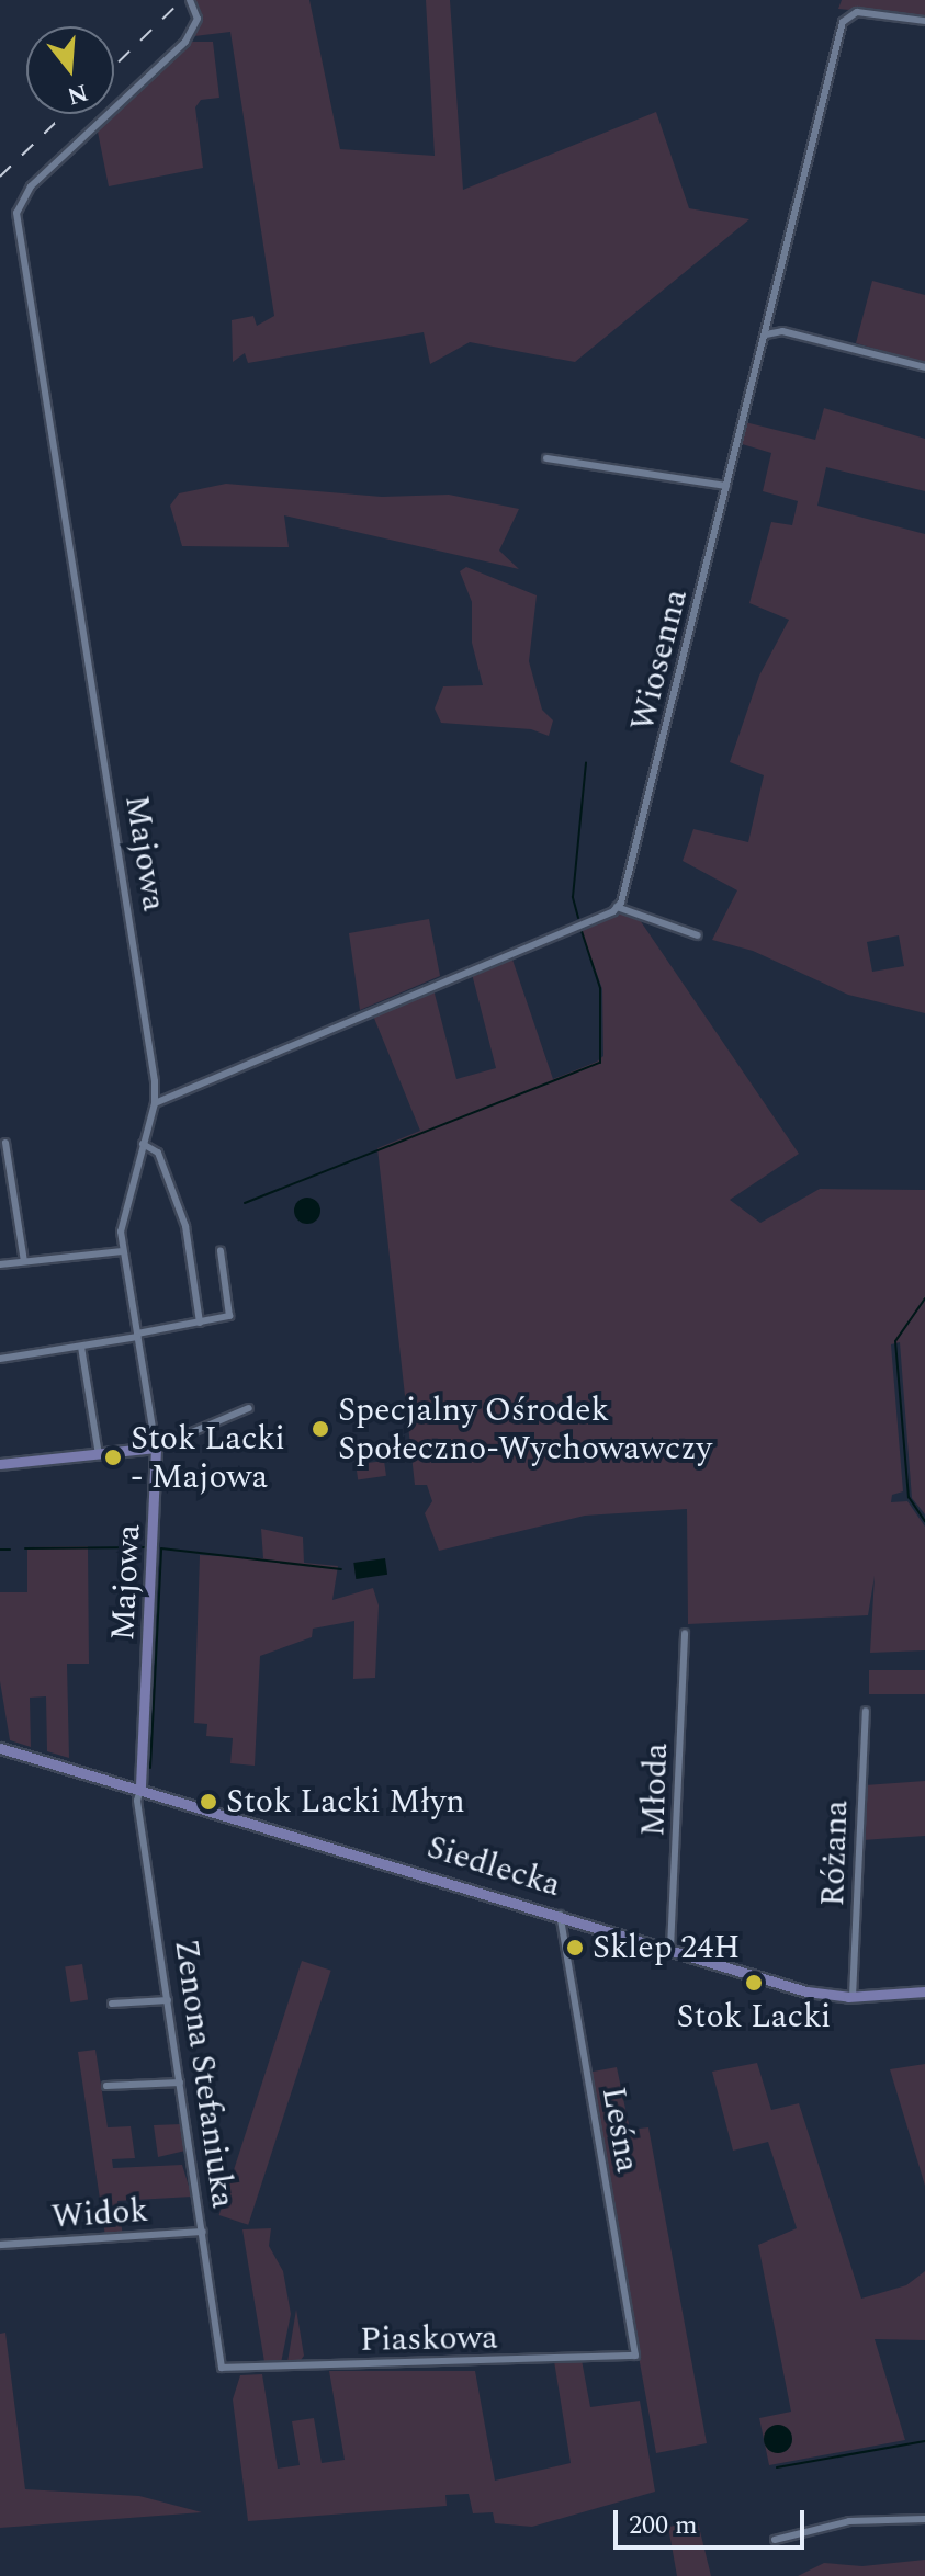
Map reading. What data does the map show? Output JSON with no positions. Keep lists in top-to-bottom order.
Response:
{
  "streets": {
    "main road": ["Majowa", "Siedlecka"],
    "street": [
      "Wiosenna",
      "Młoda",
      "Różana",
      "Zenona Stefaniuka",
      "Leśna",
      "Widok",
      "Piaskowa"
    ]
  },
  "crossings": [
    ["Majowa", "Siedlecka"],
    ["Majowa", "Zenona Stefaniuka"],
    ["Młoda", "Siedlecka"],
    ["Różana", "Siedlecka"],
    ["Siedlecka", "Zenona Stefaniuka"],
    ["Siedlecka", "Leśna"],
    ["Zenona Stefaniuka", "Widok"],
    ["Zenona Stefaniuka", "Piaskowa"],
    ["Leśna", "Piaskowa"]
  ],
  "places": [
    "Specjalny Ośrodek Społeczno-Wychowawczy",
    "Stok Lacki - Majowa",
    "Stok Lacki Młyn",
    "Sklep 24H",
    "Stok Lacki"
  ],
  "scale_bar": "200 m",
  "north": "bottom"
}
